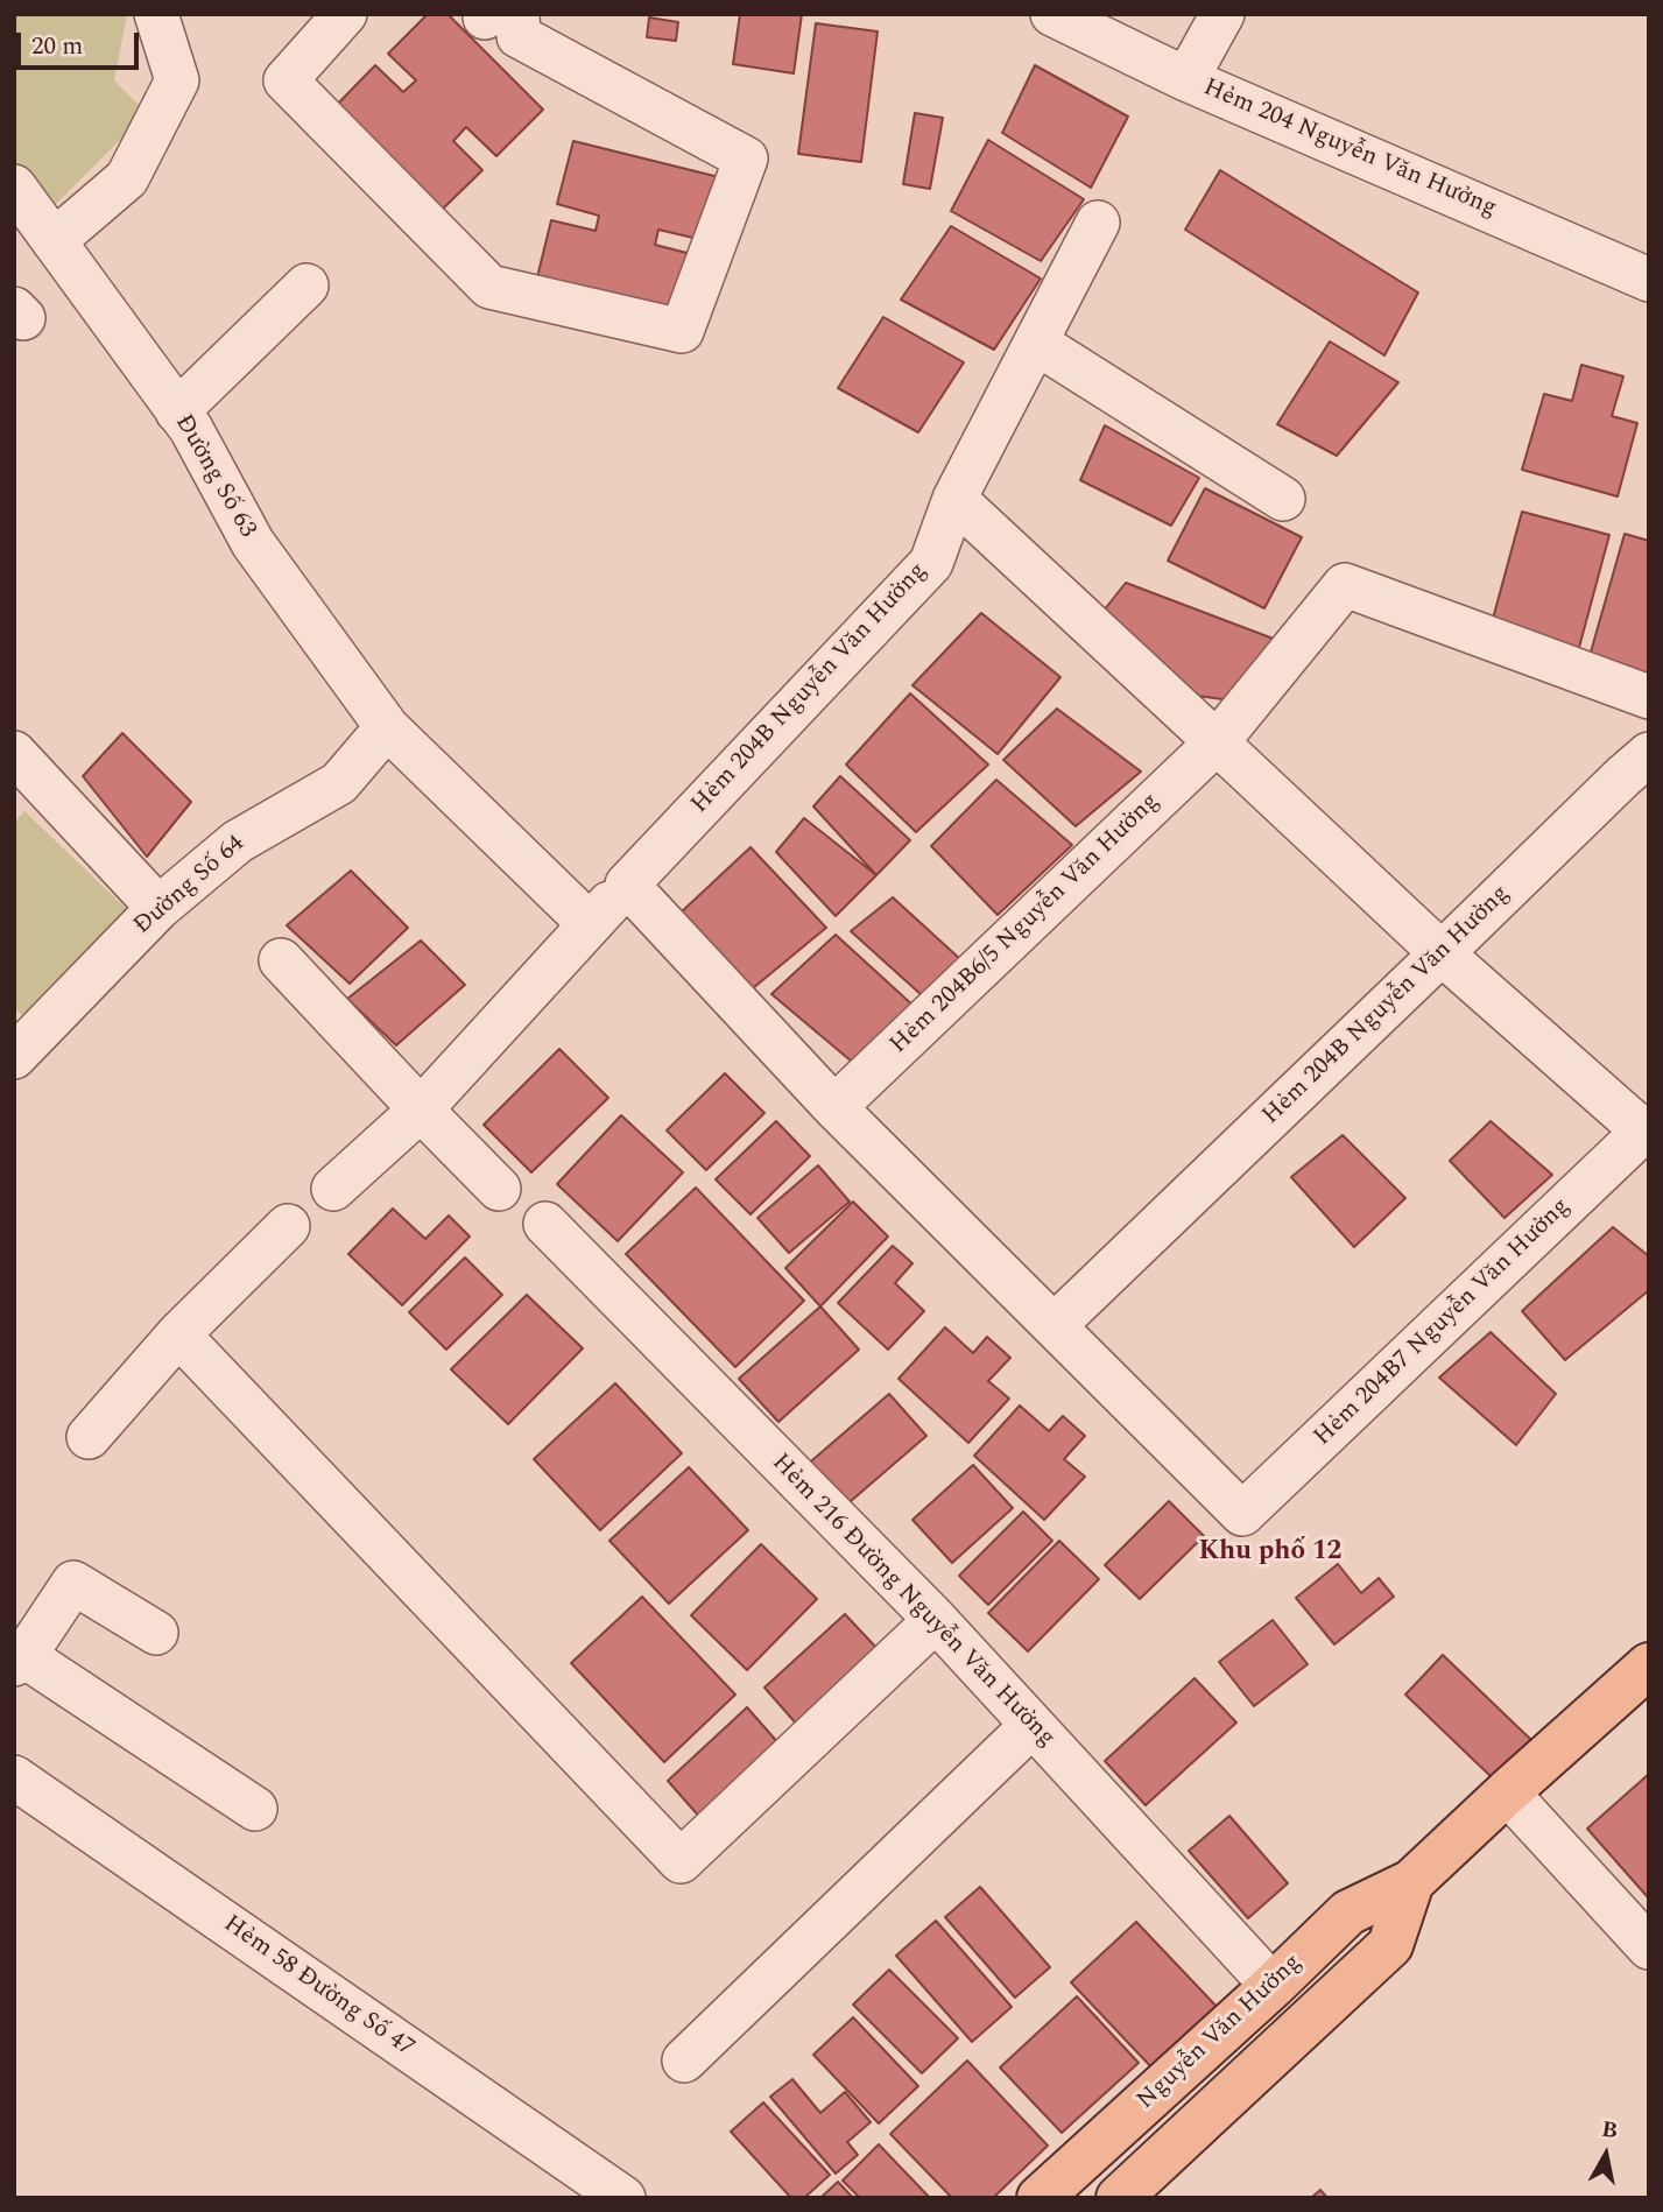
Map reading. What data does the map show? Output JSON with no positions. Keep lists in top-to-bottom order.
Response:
{
  "streets": {
    "main road": ["Nguyễn Văn Hưởng"],
    "street": [
      "Hẻm 204 Nguyễn Văn Hưởng",
      "Đường Số 63",
      "Hẻm 204B Nguyễn Văn Hưởng",
      "Đường Số 64",
      "Hẻm 204B6/5 Nguyễn Văn Hưởng",
      "Hẻm 204B7 Nguyễn Văn Hưởng",
      "Hẻm 216 Đường Nguyễn Văn Hưởng",
      "Hẻm 58 Đường Số 47"
    ]
  },
  "crossings": [
    ["Đường Số 63", "Đường Số 64"],
    ["Hẻm 204B Nguyễn Văn Hưởng", "Hẻm 204B7 Nguyễn Văn Hưởng"],
    ["Hẻm 216 Đường Nguyễn Văn Hưởng", "Nguyễn Văn Hưởng"]
  ],
  "districts": ["Khu phố 12"],
  "scale_bar": "20 m",
  "north": "top"
}
